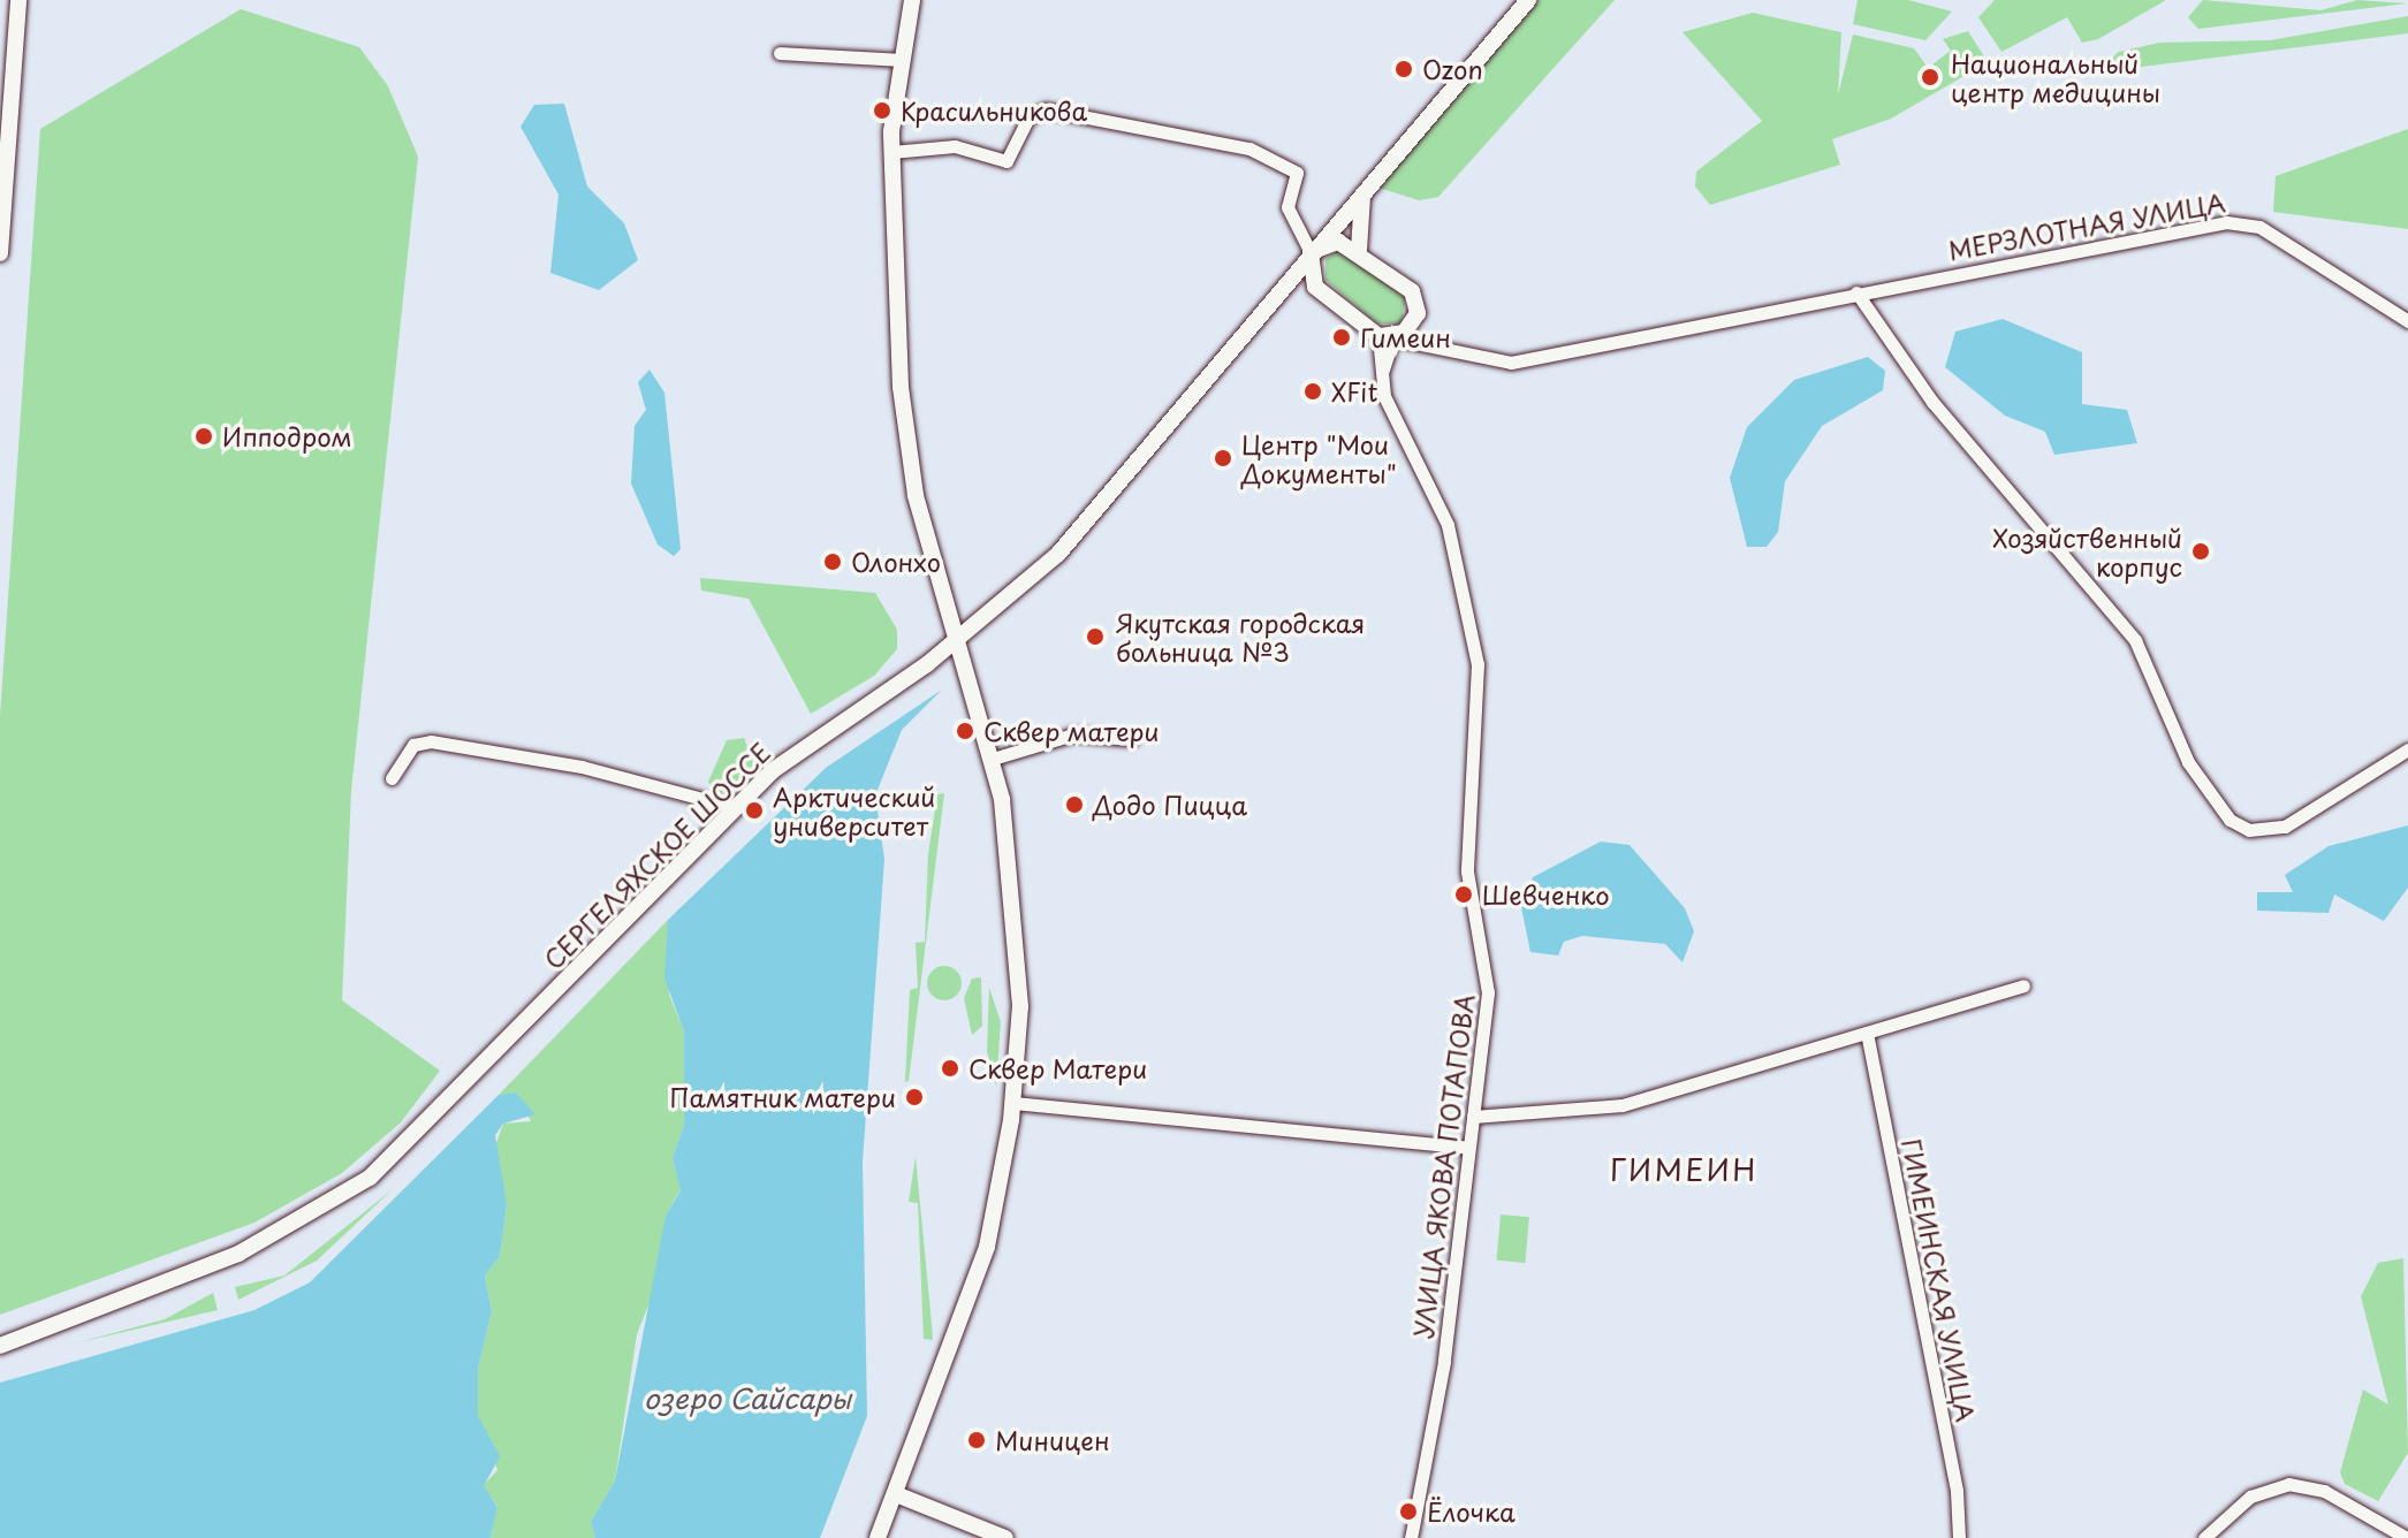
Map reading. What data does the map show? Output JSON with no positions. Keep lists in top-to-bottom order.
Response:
{
  "streets": {
    "main road": ["СЕРГЕЛЯХСКОЕ ШОССЕ"],
    "street": ["МЕРЗЛОТНАЯ УЛИЦА", "УЛИЦА ЯКОВА ПОТАПОВА", "ГИМЕИНСКАЯ УЛИЦА"]
  },
  "districts": ["ГИМЕИН"],
  "water": ["озеро Сайсары"],
  "places": [
    "Ozon",
    "Национальный центр медицины",
    "Красильникова",
    "Гимеин",
    "XFit",
    "Ипподром",
    "Центр \"Мои Документы\"",
    "Хозяйственный корпус",
    "Олонхо",
    "Якутская городская больница №3",
    "Сквер матери",
    "Додо Пицца",
    "Арктический университет",
    "Шевченко",
    "Сквер Матери",
    "Памятник матери",
    "Миницен",
    "Ёлочка"
  ]
}
